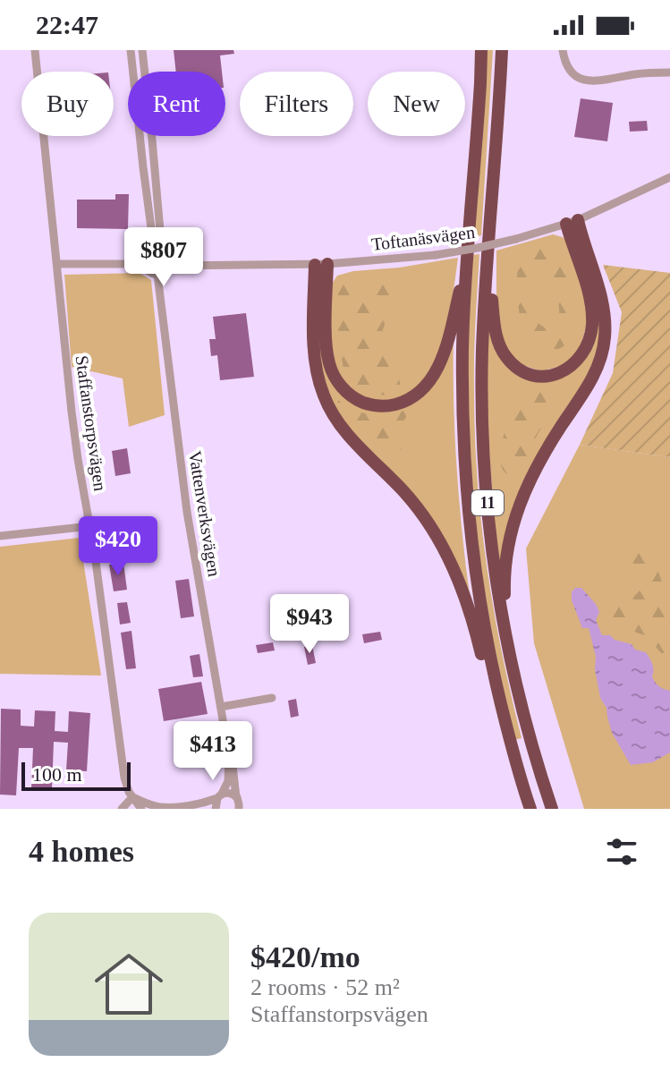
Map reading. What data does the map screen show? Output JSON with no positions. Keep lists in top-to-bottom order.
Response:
{
  "streets": {
    "highway": ["11"],
    "street": ["Toftanäsvägen", "Staffanstorpsvägen", "Vattenverksvägen"]
  },
  "crossings": [
    ["Toftanäsvägen", "Vattenverksvägen"]
  ],
  "scale_bar": "100 m",
  "page": {
    "status": "22:47",
    "chip": [
      "Buy",
      "Rent",
      "Filters",
      "New"
    ],
    "price": [
      "$807",
      "$420",
      "$943",
      "$413"
    ],
    "scale": "100 m",
    "heading": "4 homes",
    "list": [
      {
        "name": "$420/mo",
        "note": "2 rooms · 52 m² · Staffanstorpsvägen"
      }
    ]
  }
}
